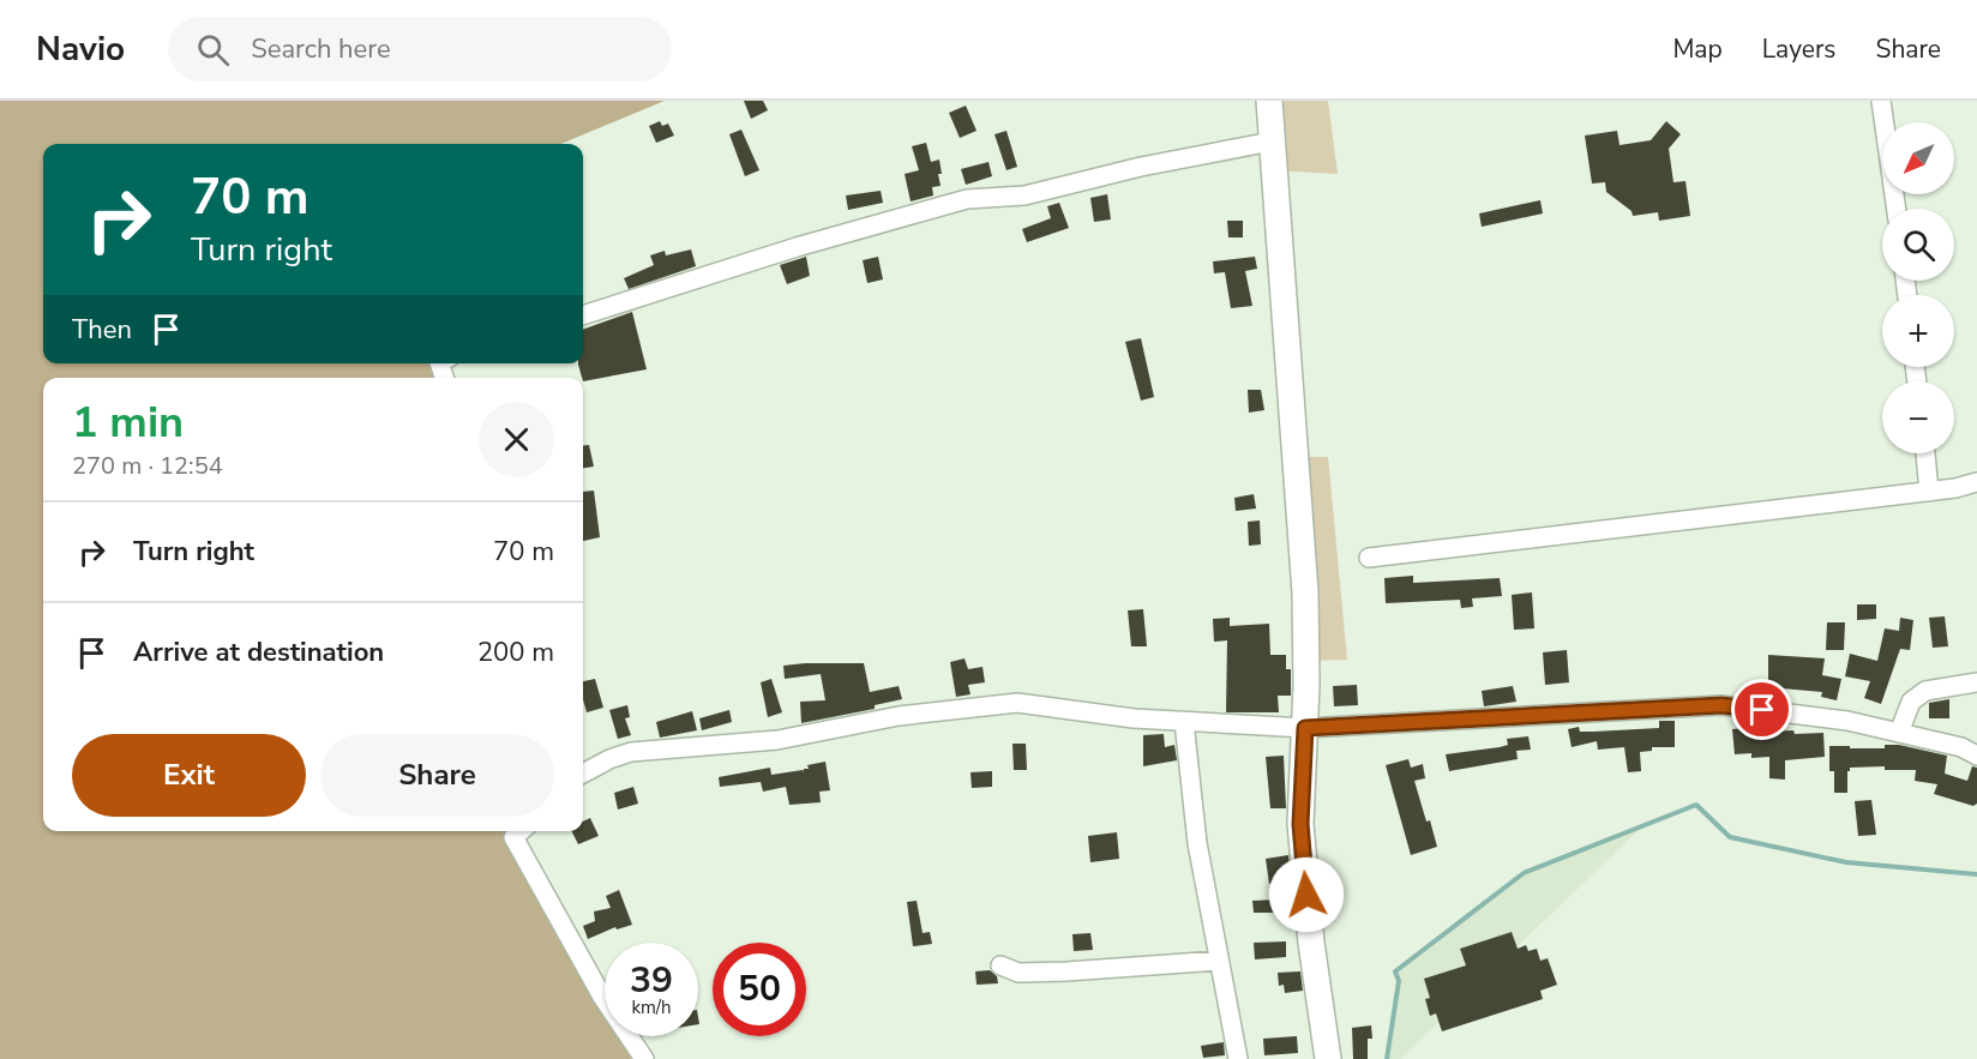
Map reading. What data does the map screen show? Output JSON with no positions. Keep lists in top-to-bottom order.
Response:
{
  "north": "bottom left",
  "page": {
    "header": "Navio",
    "search": "Search here",
    "nav": ["Map", "Layers", "Share"],
    "map_buttons": ["+", "−"],
    "turn": ["70 m", "Turn right"],
    "then": "Then",
    "heading": ["1 min", "270 m · 12:54"],
    "list": [
      {
        "name": "Turn right",
        "value": "70 m"
      },
      {
        "name": "Arrive at destination",
        "value": "200 m"
      }
    ],
    "buttons": ["Exit", "Share"],
    "speed": "39 km/h",
    "limit": "50"
  }
}
